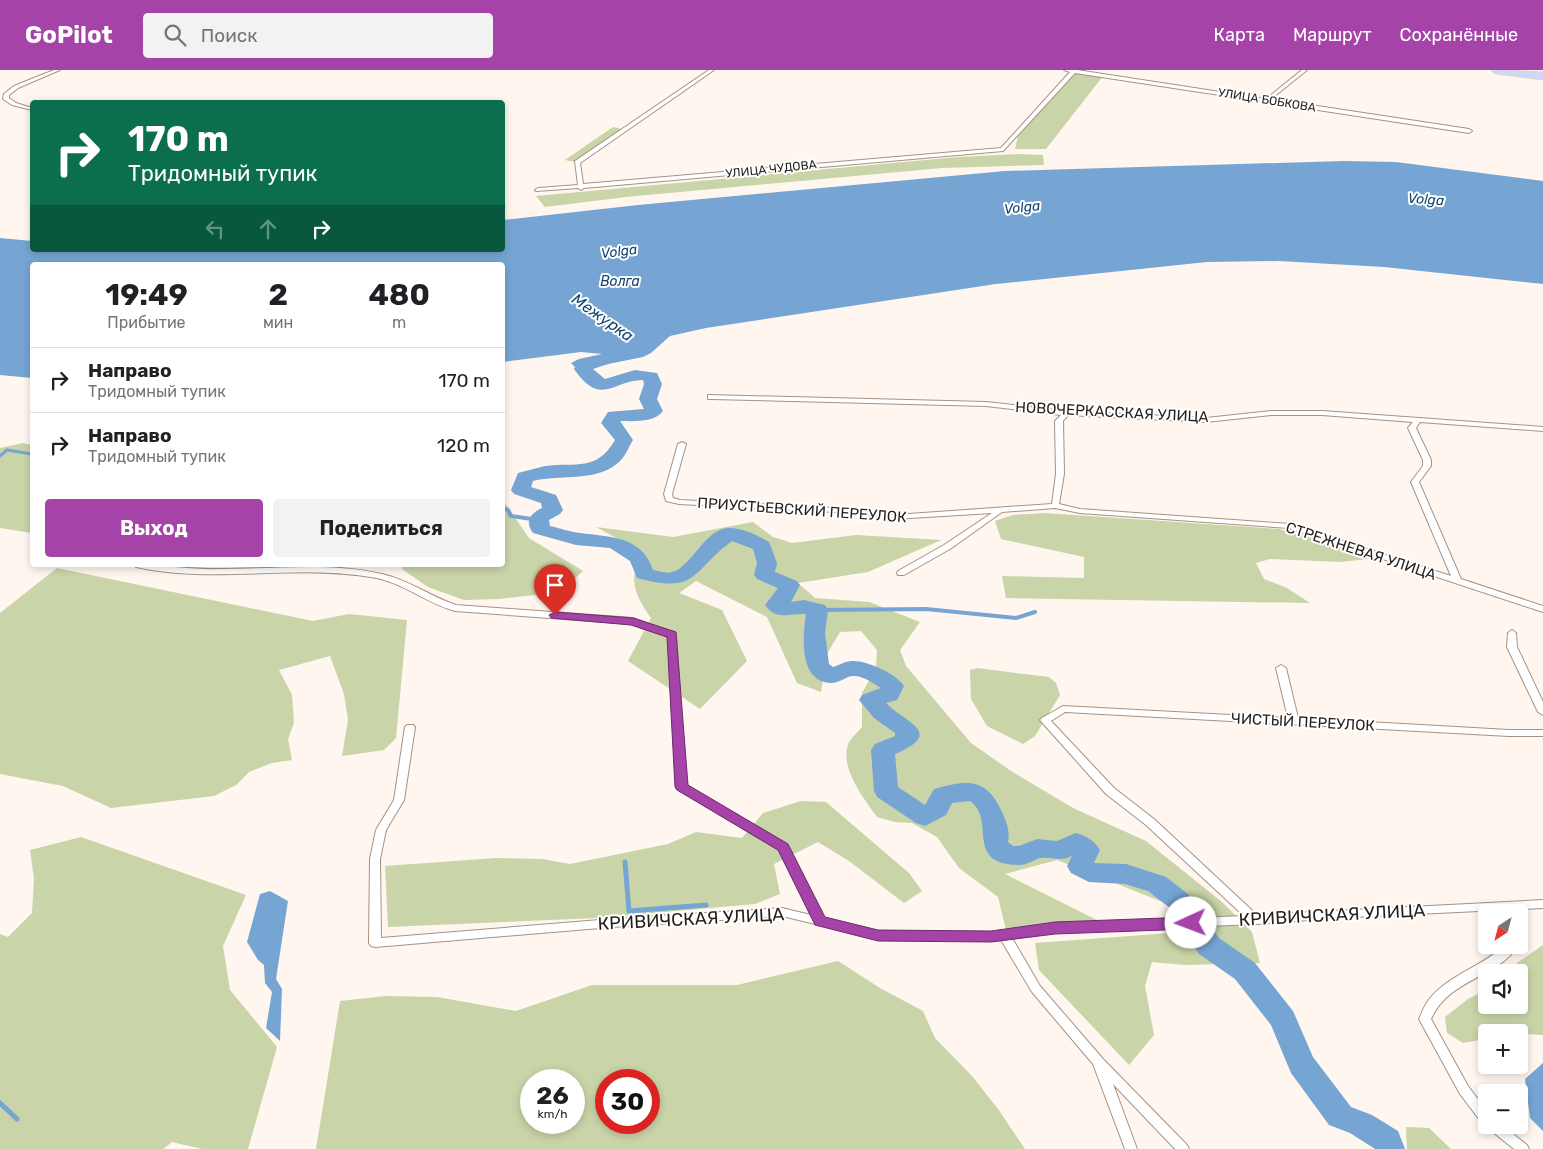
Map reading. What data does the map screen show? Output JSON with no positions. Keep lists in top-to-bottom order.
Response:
{
  "streets": {
    "street": [
      "УЛИЦА БОБКОВА",
      "УЛИЦА ЧУДОВА",
      "НОВОЧЕРКАССКАЯ УЛИЦА",
      "ПРИУСТЬЕВСКИЙ ПЕРЕУЛОК",
      "СТРЕЖНЕВАЯ УЛИЦА",
      "ЧИСТЫЙ ПЕРЕУЛОК",
      "КРИВИЧСКАЯ УЛИЦА"
    ]
  },
  "crossings": [
    ["УЛИЦА БОБКОВА", "УЛИЦА ЧУДОВА"],
    ["ПРИУСТЬЕВСКИЙ ПЕРЕУЛОК", "СТРЕЖНЕВАЯ УЛИЦА"]
  ],
  "water": ["Volga", "Волга", "Межурка"],
  "north": "bottom left",
  "page": {
    "header": "GoPilot",
    "search": "Поиск",
    "nav": ["Карта", "Маршрут", "Сохранённые"],
    "turn": ["170 m", "Тридомный тупик"],
    "eta": [
      "19:49",
      "Прибытие",
      "2",
      "мин",
      "480",
      "m"
    ],
    "list": [
      {
        "name": "Направо",
        "note": "Тридомный тупик",
        "value": "170 m"
      },
      {
        "name": "Направо",
        "note": "Тридомный тупик",
        "value": "120 m"
      }
    ],
    "buttons": ["Выход", "Поделиться"],
    "map_buttons": ["+", "−"],
    "speed": "26 km/h",
    "limit": "30"
  }
}
